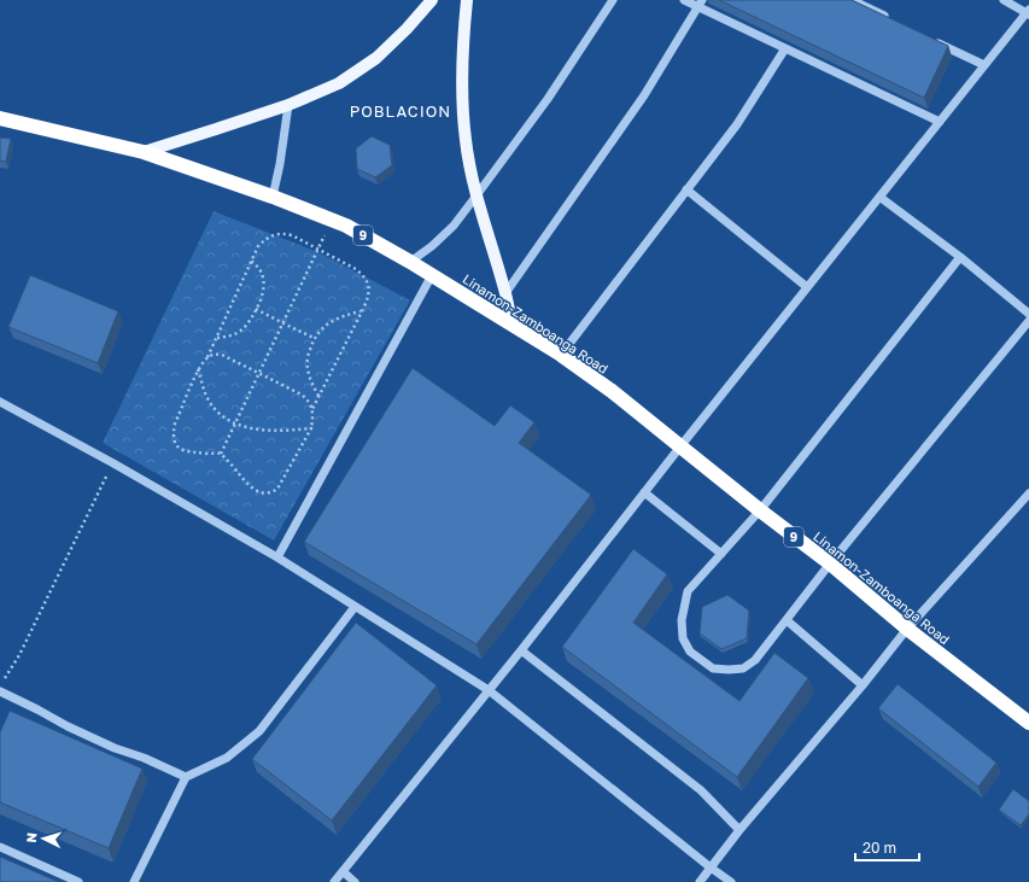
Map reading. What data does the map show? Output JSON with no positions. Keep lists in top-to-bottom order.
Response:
{
  "streets": {
    "highway": ["9", "Linamon-Zamboanga Road"]
  },
  "districts": ["POBLACION"],
  "scale_bar": "20 m",
  "north": "left"
}
